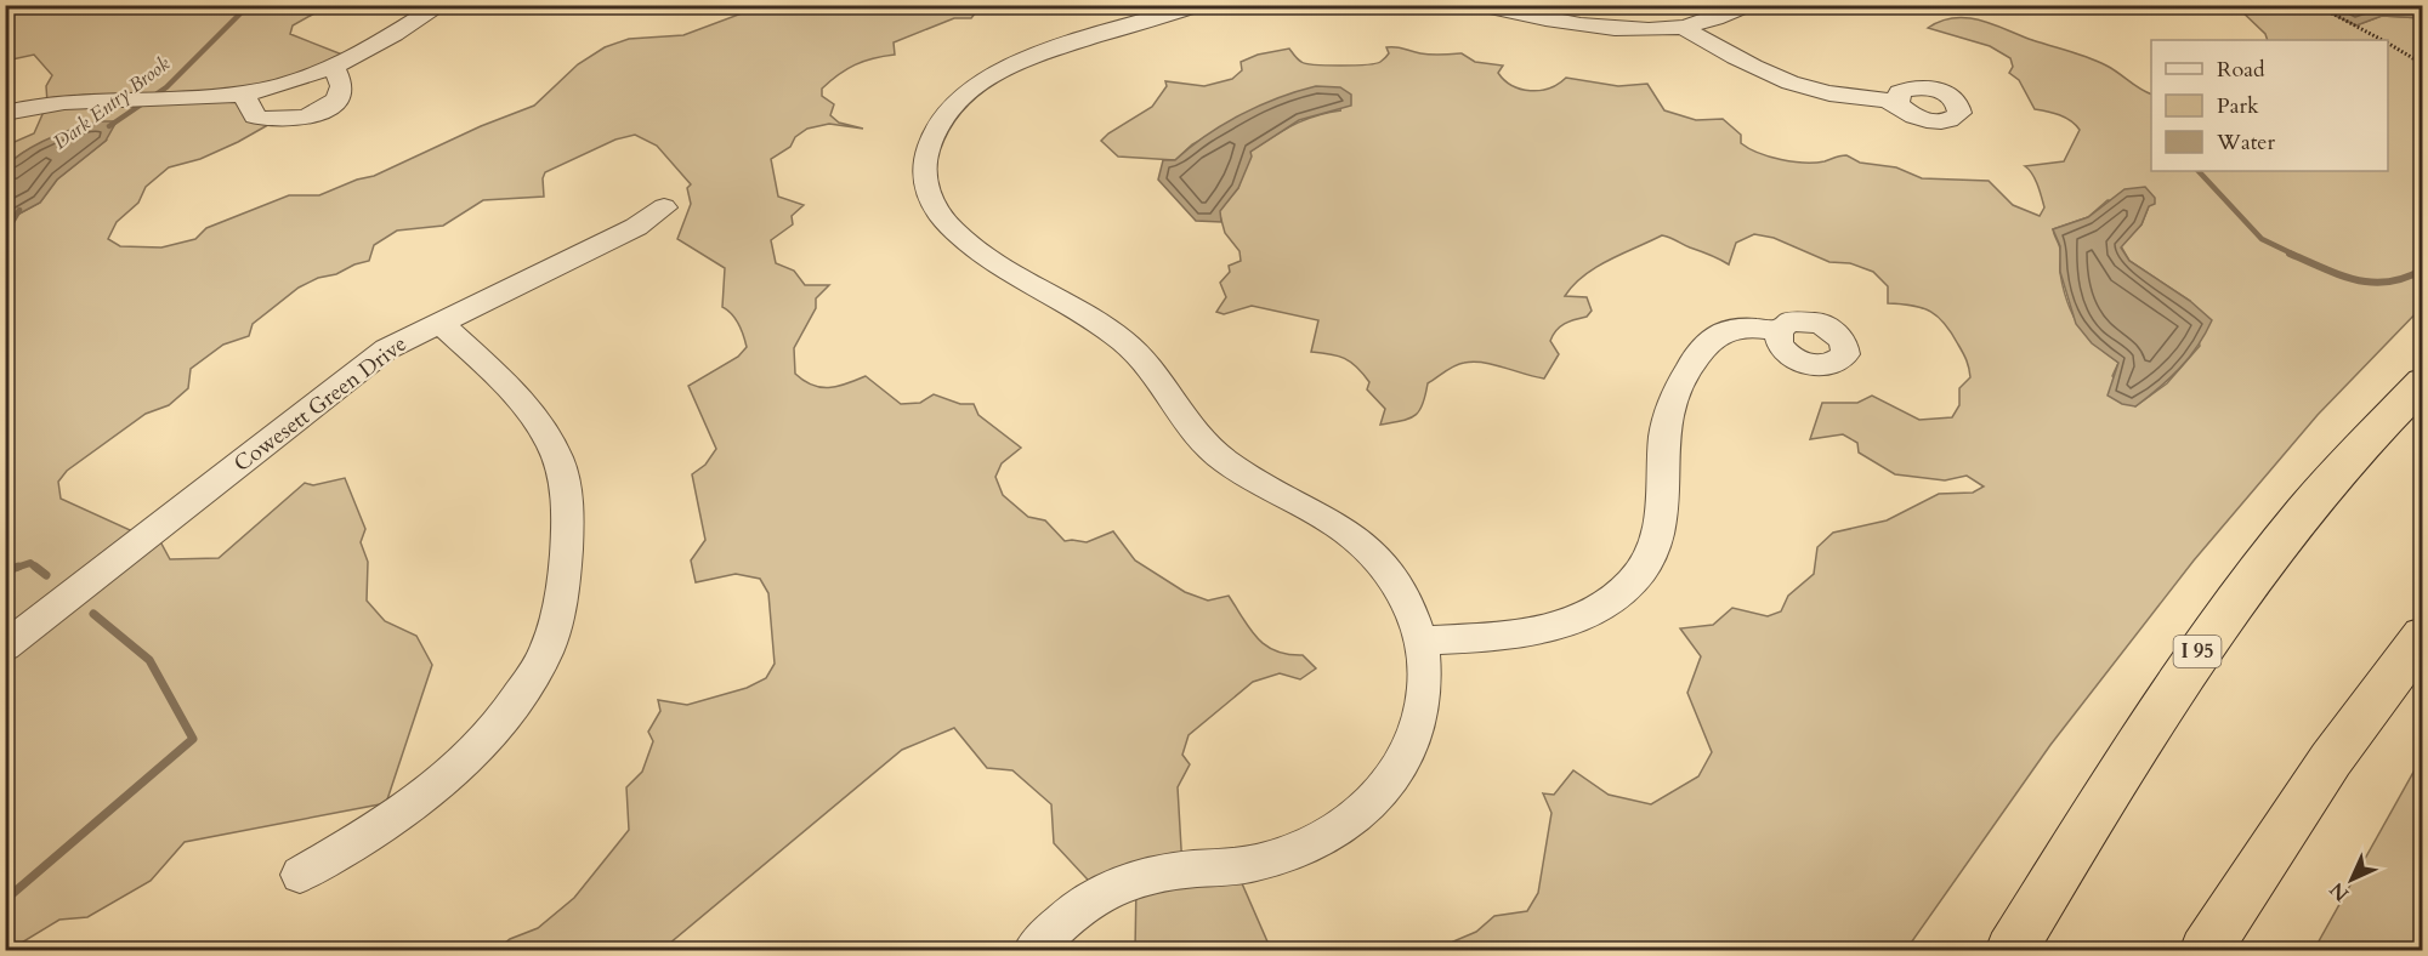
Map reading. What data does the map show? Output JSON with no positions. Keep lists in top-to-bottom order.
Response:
{
  "streets": {
    "highway": ["I 95"],
    "street": ["Cowesett Green Drive"]
  },
  "water": ["Dark Entry Brook"],
  "legend": ["Road", "Park", "Water"],
  "north": "bottom left"
}
